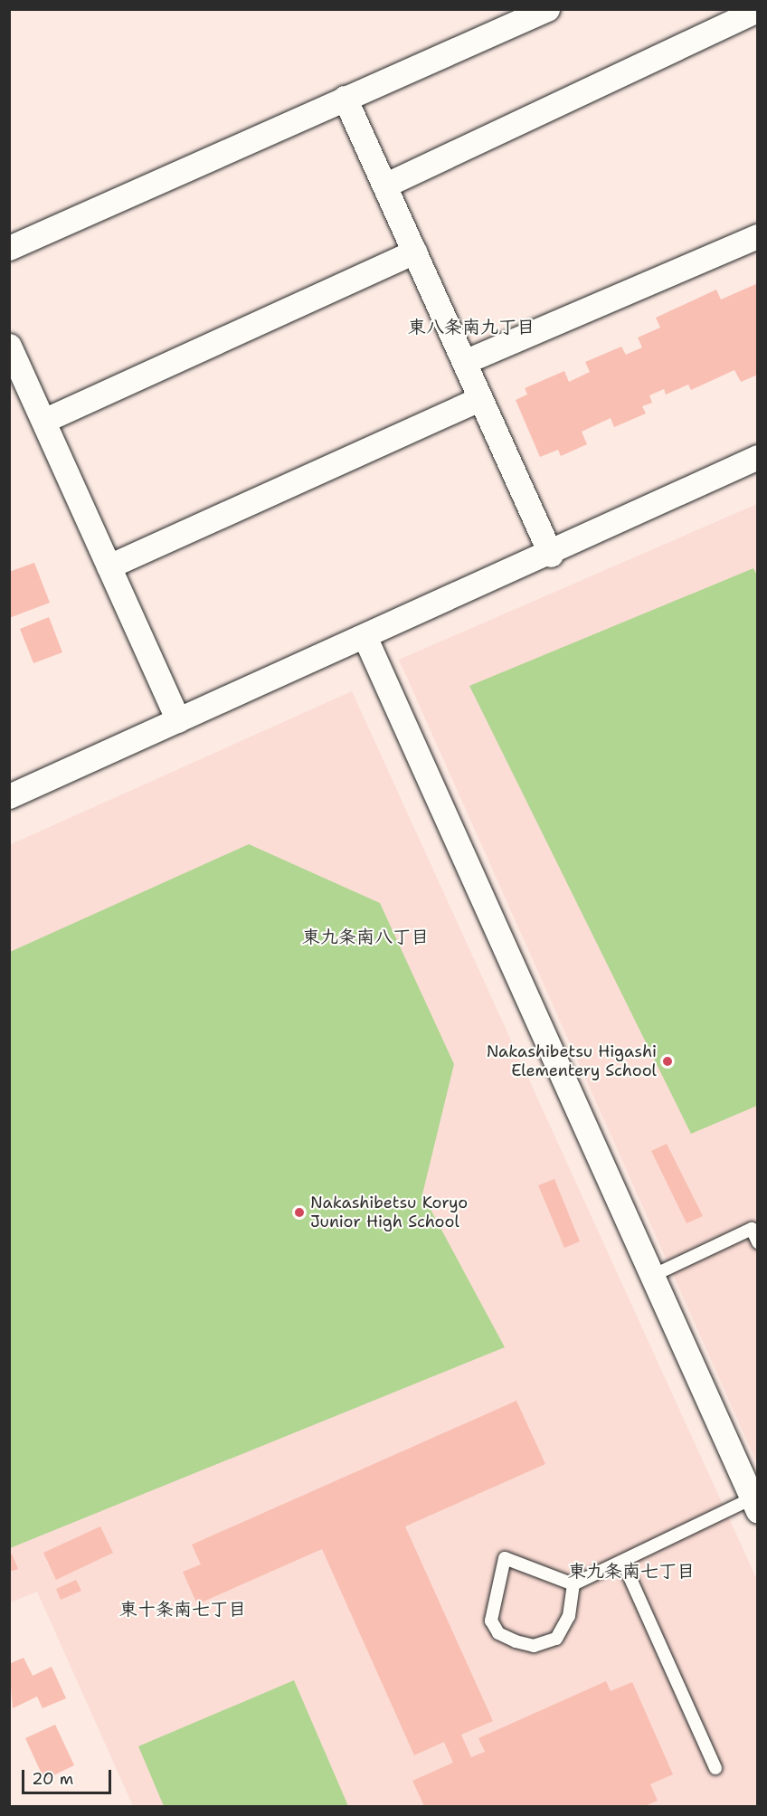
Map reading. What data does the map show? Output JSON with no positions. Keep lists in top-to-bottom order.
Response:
{
  "districts": [
    "東八条南九丁目",
    "東九条南八丁目",
    "東九条南七丁目",
    "東十条南七丁目"
  ],
  "places": ["Nakashibetsu Higashi Elementery School", "Nakashibetsu Koryo Junior High School"],
  "scale_bar": "20 m"
}
